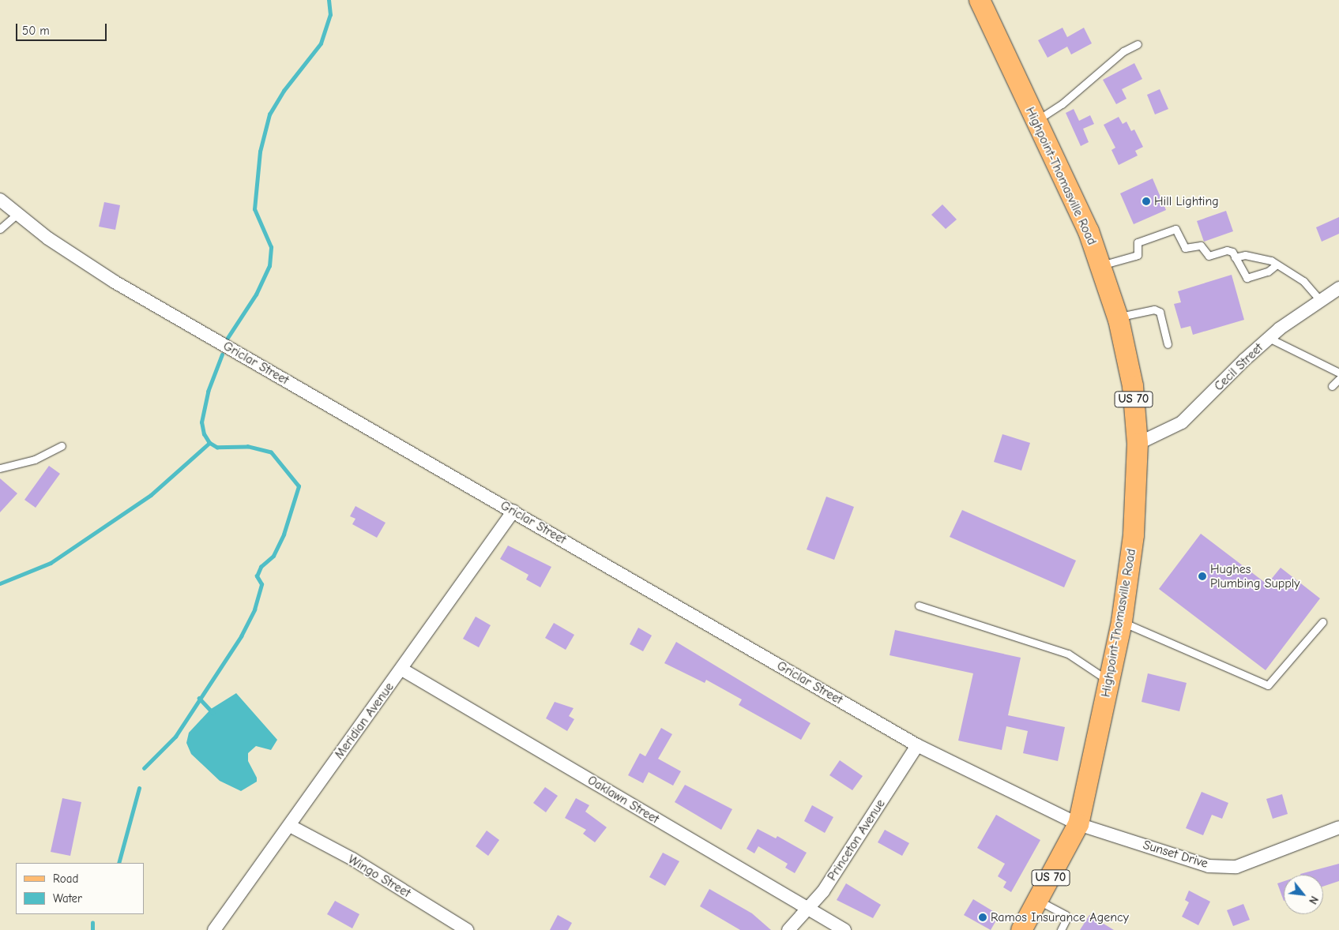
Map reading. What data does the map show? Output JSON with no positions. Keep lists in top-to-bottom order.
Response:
{
  "streets": {
    "main road": ["Highpoint-Thomasville Road", "US 70"],
    "street": [
      "Griclar Street",
      "Cecil Street",
      "Meridian Avenue",
      "Oaklawn Street",
      "Princeton Avenue",
      "Sunset Drive",
      "Wingo Street"
    ]
  },
  "crossings": [
    ["Highpoint-Thomasville Road", "Griclar Street"],
    ["Highpoint-Thomasville Road", "Cecil Street"],
    ["Highpoint-Thomasville Road", "US 70"],
    ["Highpoint-Thomasville Road", "Sunset Drive"],
    ["Griclar Street", "US 70"],
    ["Griclar Street", "Meridian Avenue"],
    ["Griclar Street", "Princeton Avenue"],
    ["Griclar Street", "Sunset Drive"],
    ["US 70", "Sunset Drive"],
    ["Meridian Avenue", "Oaklawn Street"],
    ["Meridian Avenue", "Wingo Street"],
    ["Oaklawn Street", "Princeton Avenue"]
  ],
  "places": ["Hill Lighting", "Hughes Plumbing Supply", "Ramos Insurance Agency"],
  "legend": ["Road", "Water"],
  "scale_bar": "50 m",
  "north": "bottom right"
}
